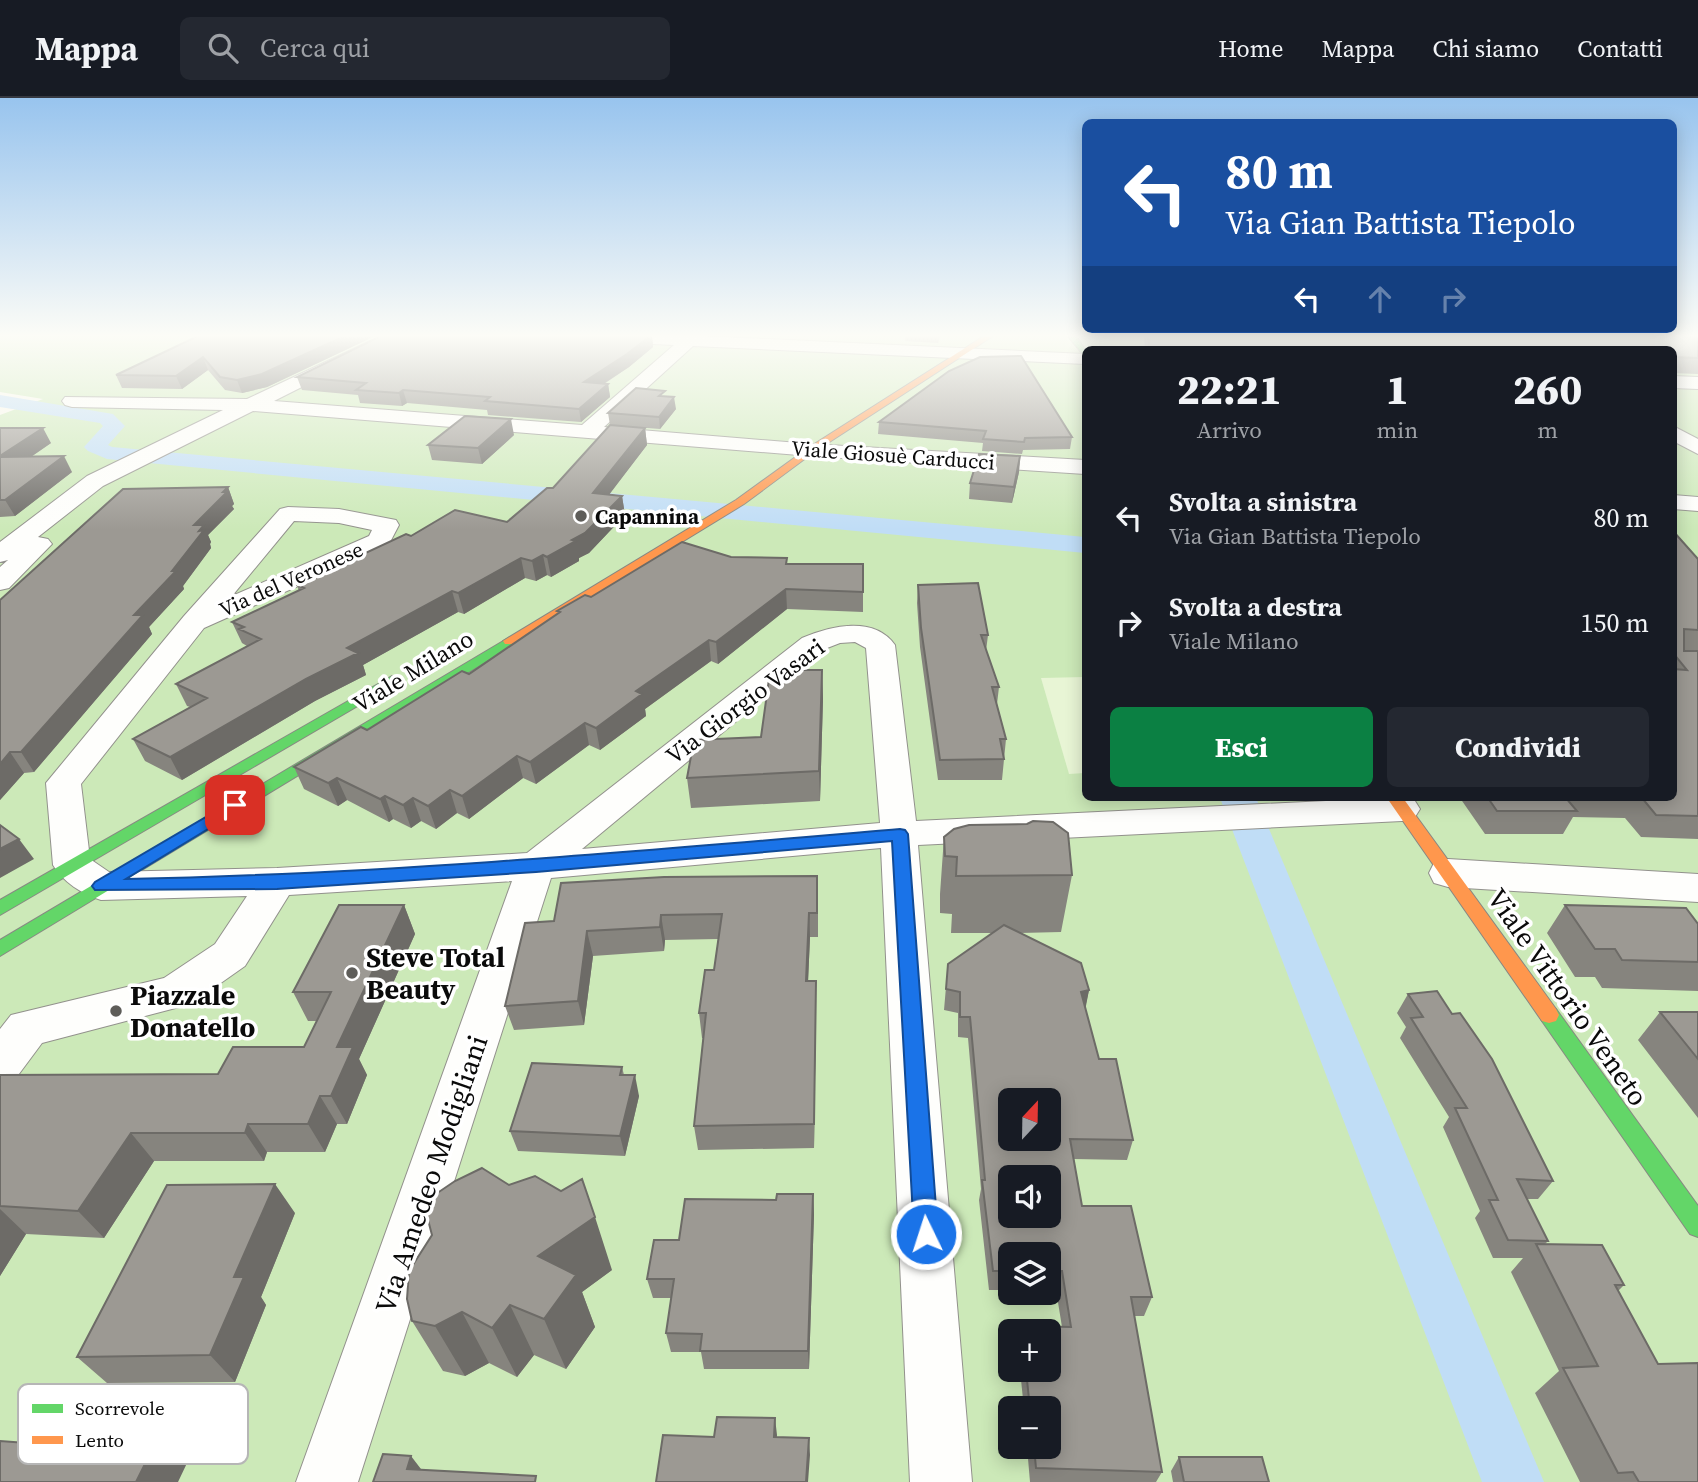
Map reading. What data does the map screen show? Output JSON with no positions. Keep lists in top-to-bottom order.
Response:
{
  "streets": {
    "street": [
      "Viale Giosuè Carducci",
      "Via del Veronese",
      "Viale Milano",
      "Via Giorgio Vasari",
      "Viale Vittorio Veneto",
      "Via Amedeo Modigliani"
    ]
  },
  "crossings": [
    ["Viale Giosuè Carducci", "Viale Milano"],
    ["Via del Veronese", "Viale Milano"],
    ["Via Giorgio Vasari", "Via Amedeo Modigliani"]
  ],
  "places": ["Capannina", "Steve Total Beauty", "Piazzale Donatello"],
  "legend": ["Scorrevole", "Lento"],
  "north": "top",
  "page": {
    "header": "Mappa",
    "search": "Cerca qui",
    "nav": [
      "Home",
      "Mappa",
      "Chi siamo",
      "Contatti"
    ],
    "turn": ["80 m", "Via Gian Battista Tiepolo"],
    "eta": [
      "22:21",
      "Arrivo",
      "1",
      "min",
      "260",
      "m"
    ],
    "list": [
      {
        "name": "Svolta a sinistra",
        "note": "Via Gian Battista Tiepolo",
        "value": "80 m"
      },
      {
        "name": "Svolta a destra",
        "note": "Viale Milano",
        "value": "150 m"
      }
    ],
    "buttons": ["Esci", "Condividi"],
    "map_buttons": ["+", "−"]
  }
}
